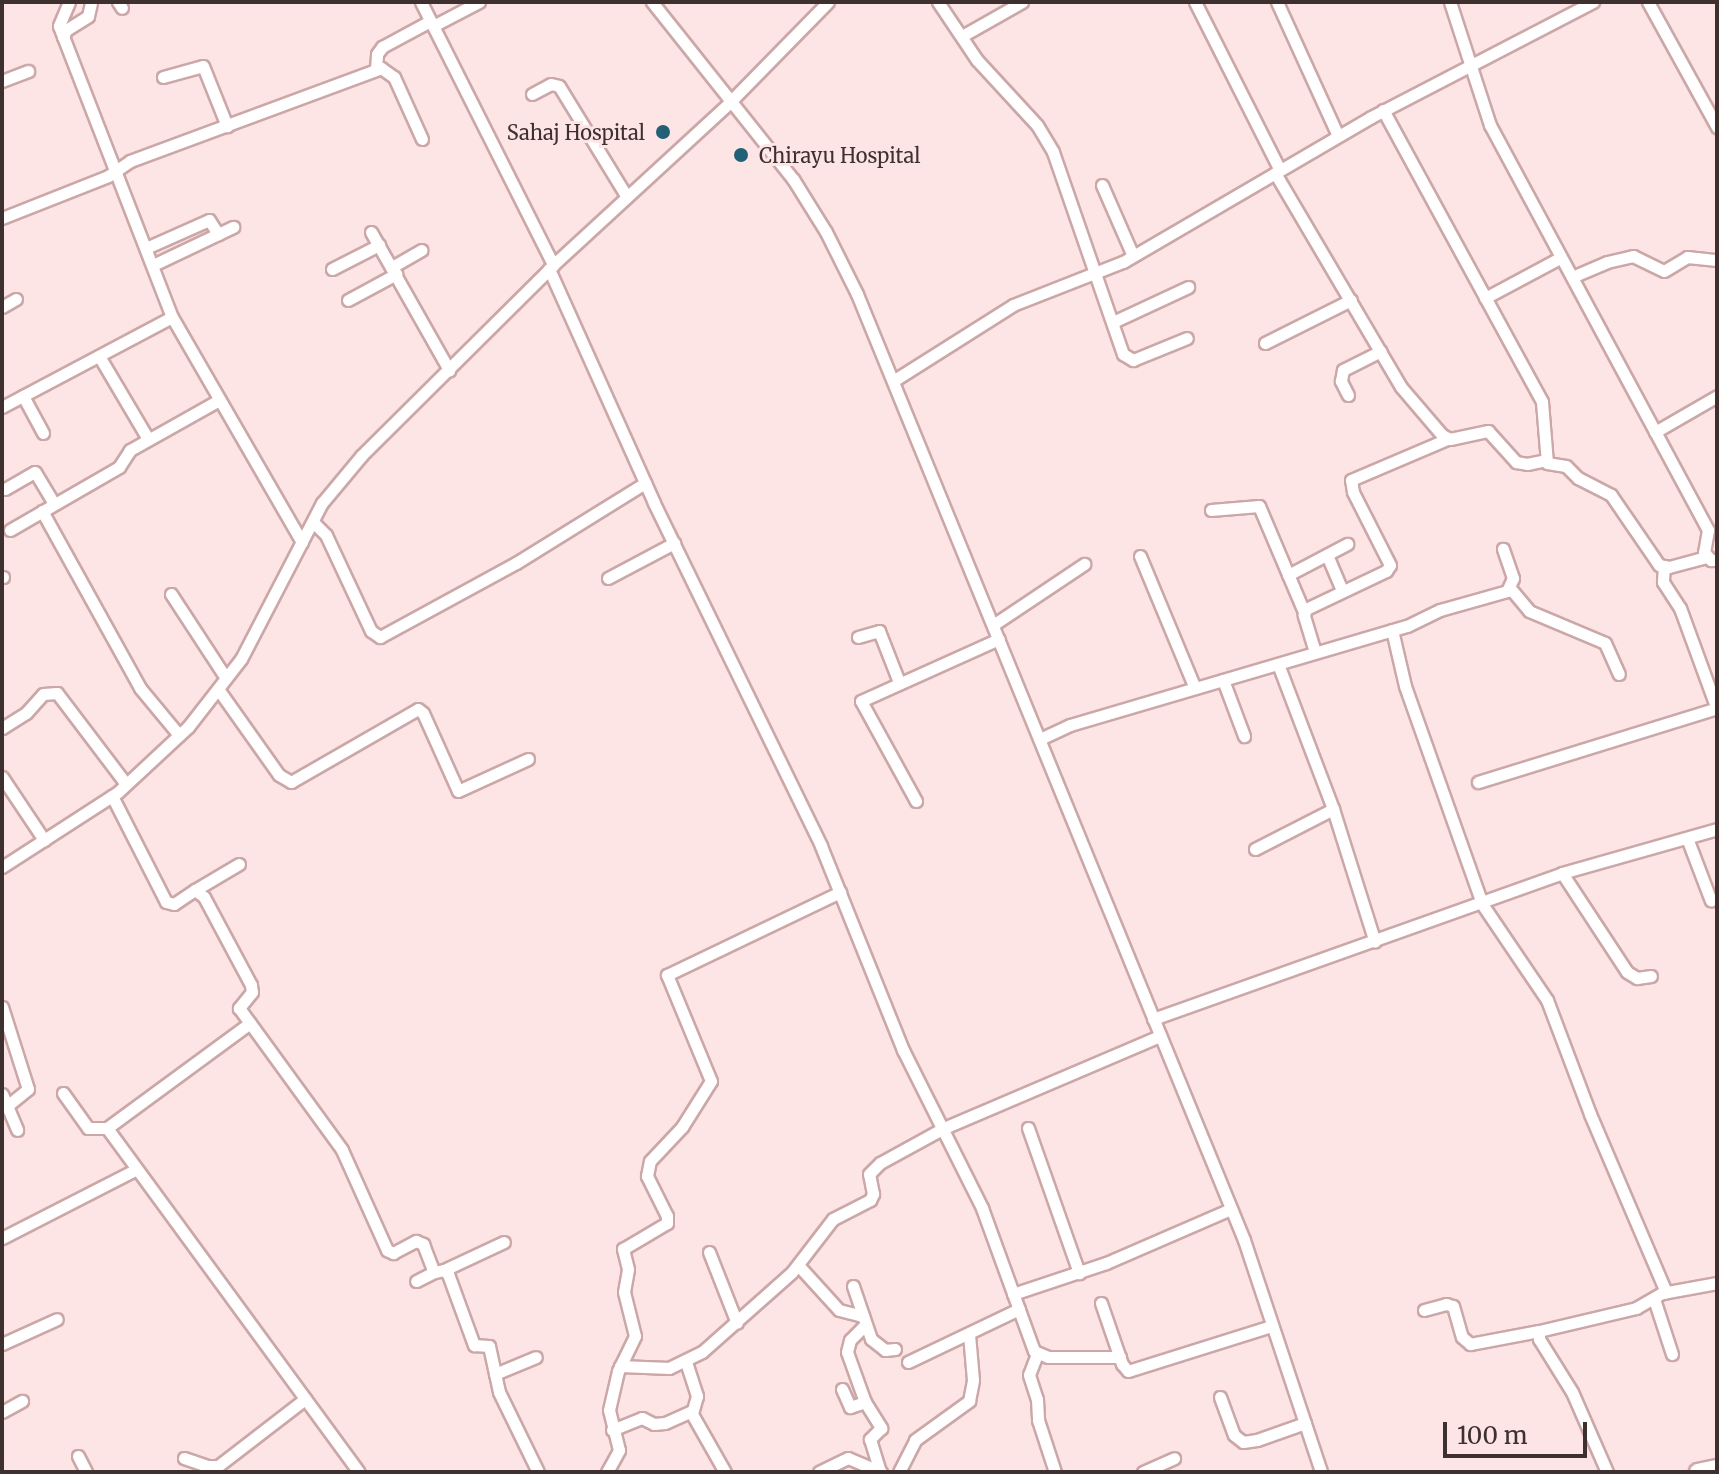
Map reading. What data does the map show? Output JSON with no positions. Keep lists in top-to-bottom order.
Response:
{
  "places": ["Sahaj Hospital", "Chirayu Hospital"],
  "scale_bar": "100 m"
}
